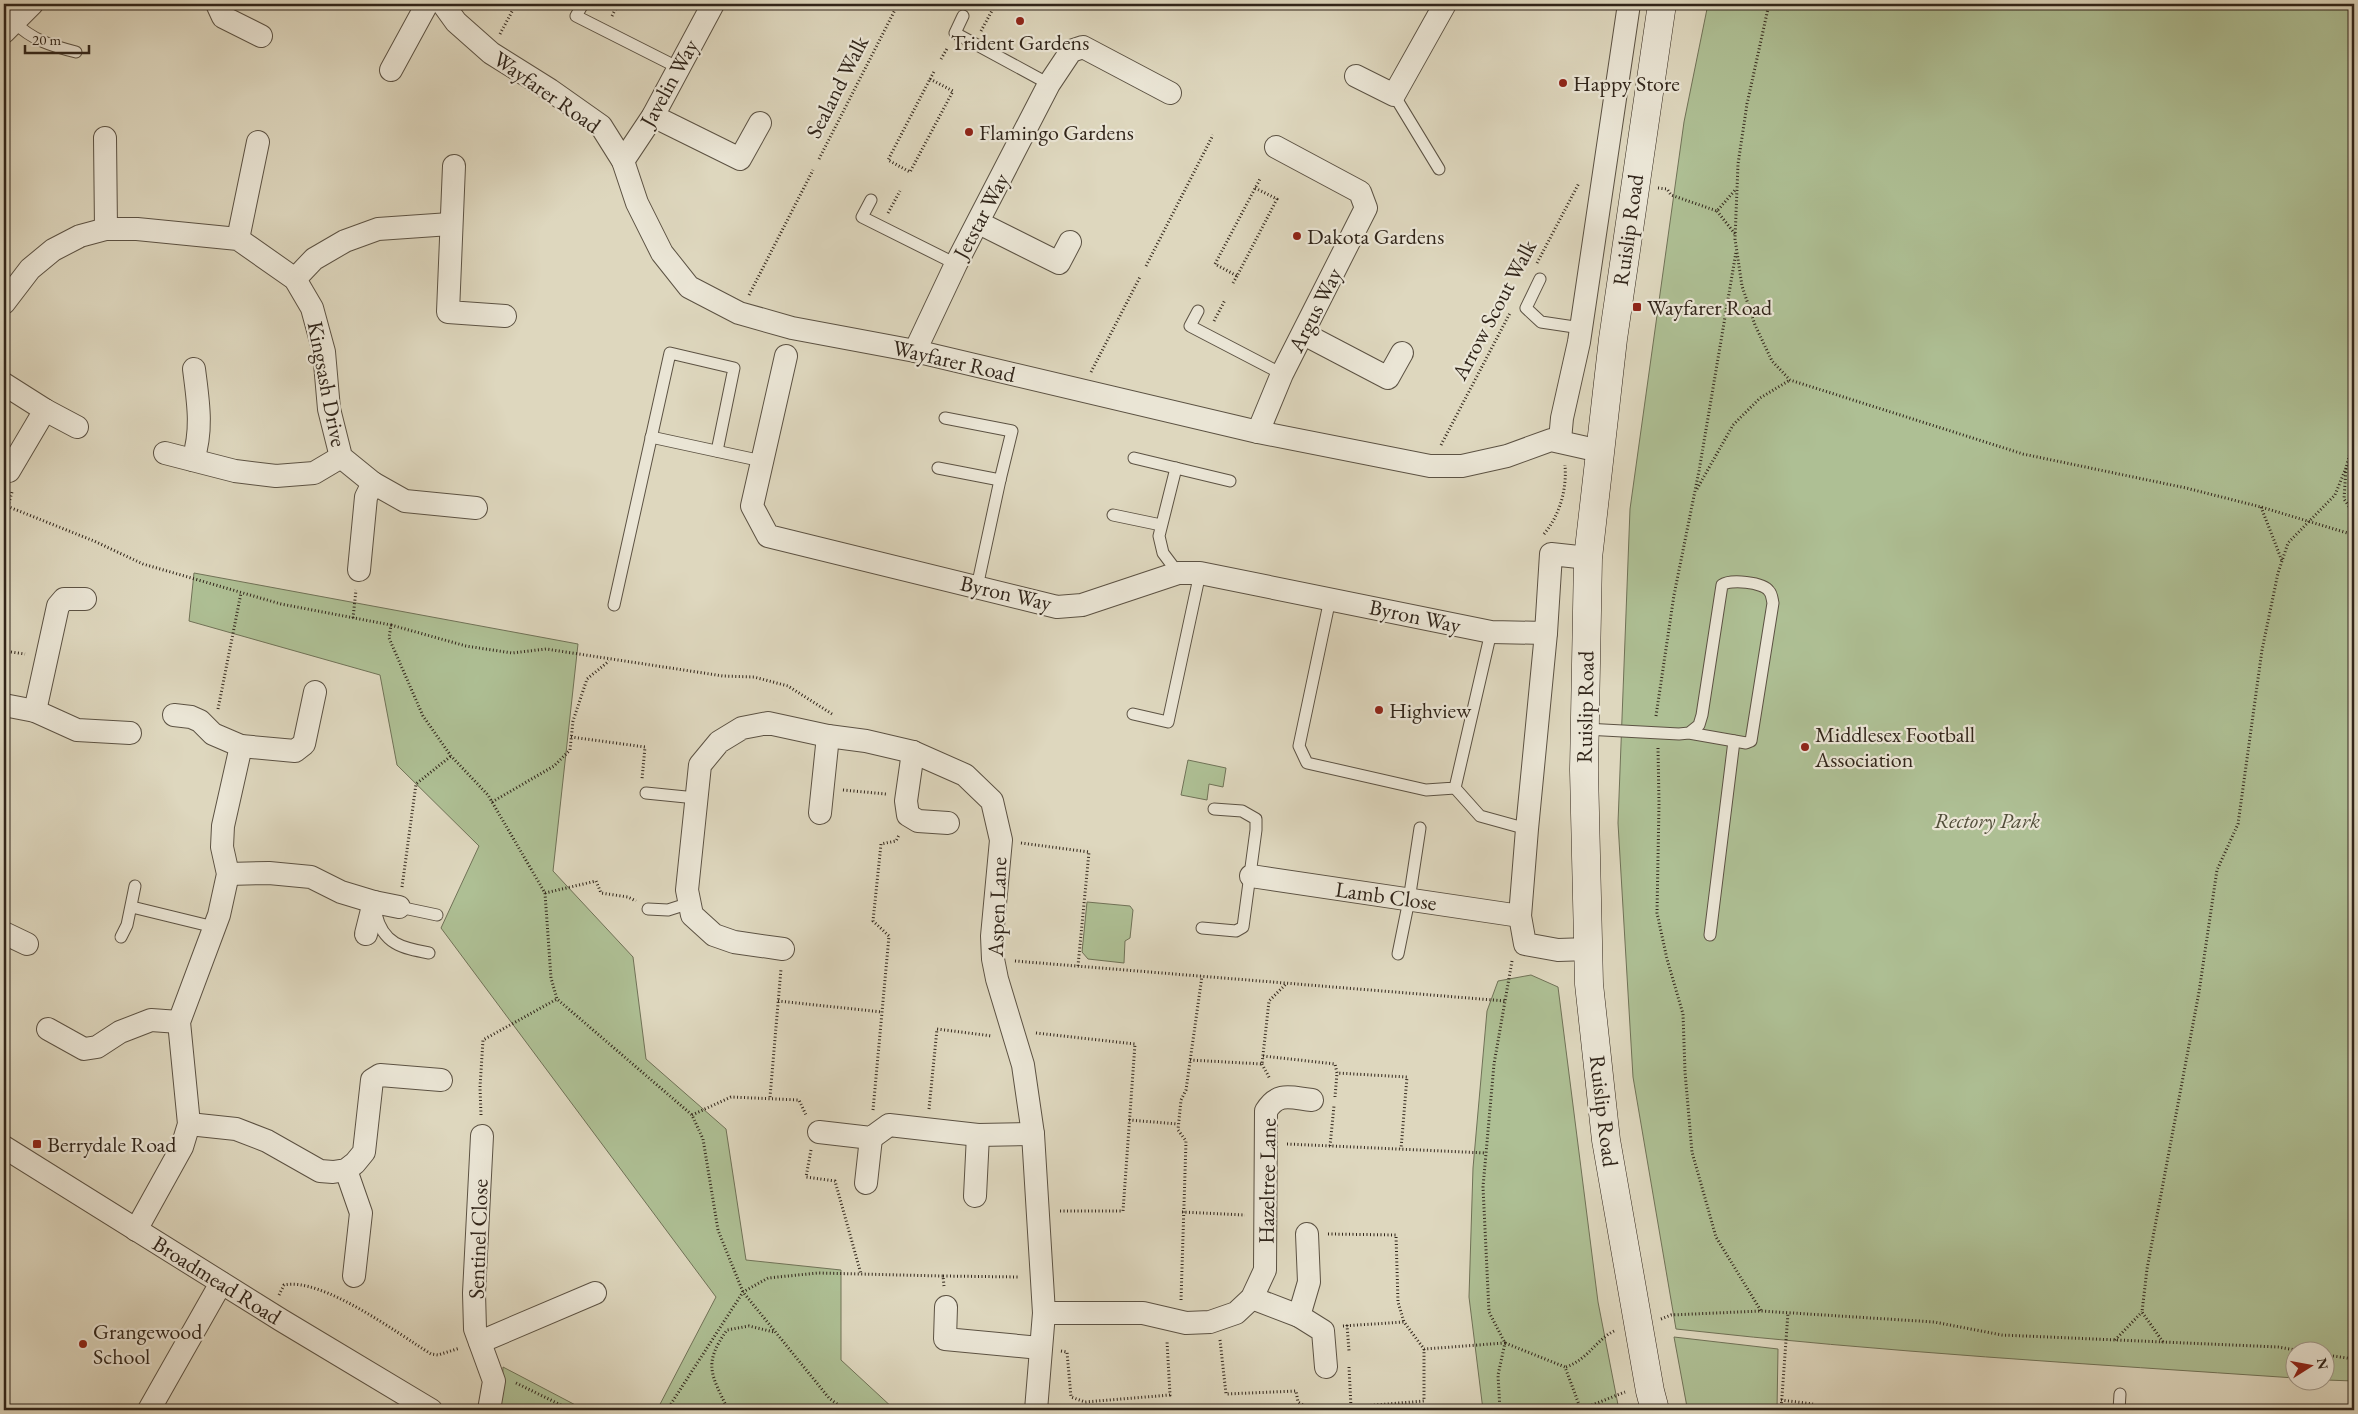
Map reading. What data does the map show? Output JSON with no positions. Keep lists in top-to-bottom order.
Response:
{
  "streets": {
    "main road": ["Ruislip Road"],
    "street": [
      "Javelin Way",
      "Wayfarer Road",
      "Jetstar Way",
      "Argus Way",
      "Kingsash Drive",
      "Byron Way",
      "Lamb Close",
      "Aspen Lane",
      "Hazeltree Lane",
      "Sentinel Close",
      "Broadmead Road"
    ],
    "path": ["Sealand Walk", "Arrow Scout Walk"]
  },
  "crossings": [
    ["Javelin Way", "Wayfarer Road"],
    ["Sealand Walk", "Wayfarer Road"],
    ["Wayfarer Road", "Jetstar Way"],
    ["Wayfarer Road", "Ruislip Road"],
    ["Wayfarer Road", "Argus Way"],
    ["Wayfarer Road", "Arrow Scout Walk"],
    ["Aspen Lane", "Hazeltree Lane"]
  ],
  "parks": ["Rectory Park"],
  "places": {
    "other": [
      "Trident Gardens",
      "Happy Store",
      "Flamingo Gardens",
      "Dakota Gardens",
      "Highview",
      "Middlesex Football Association",
      "Grangewood School"
    ],
    "transit": ["Wayfarer Road", "Berrydale Road"]
  },
  "scale_bar": "20 m",
  "north": "right"
}
